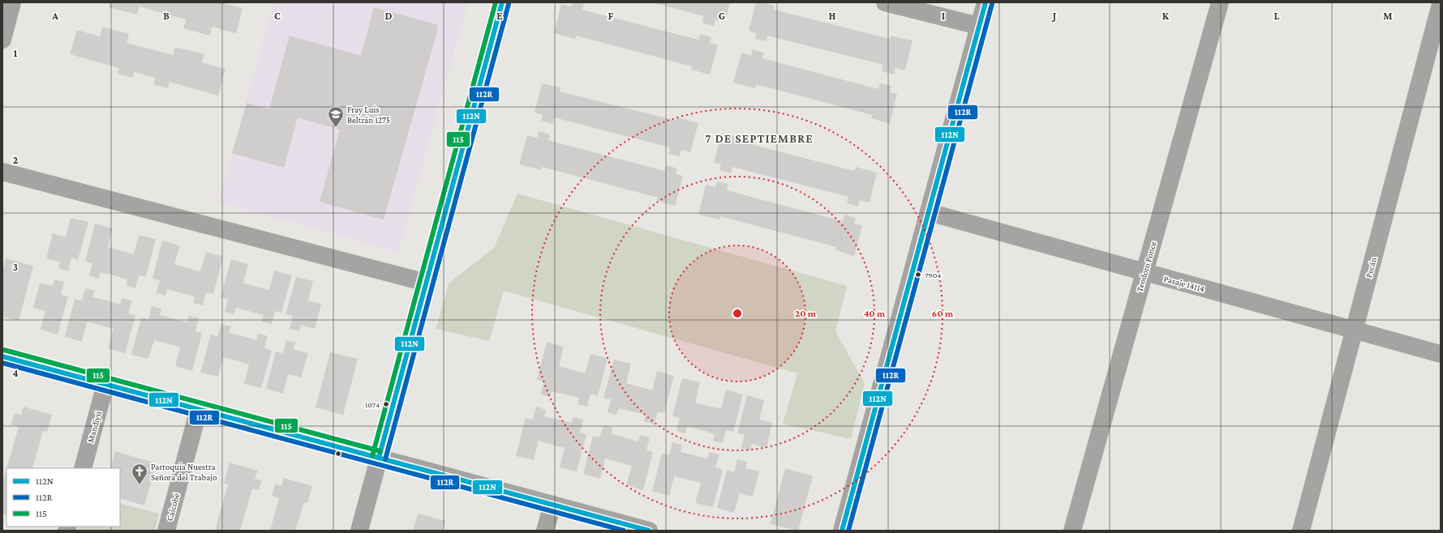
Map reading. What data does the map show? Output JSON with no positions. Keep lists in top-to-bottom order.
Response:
{
  "streets": {
    "street": [
      "Teodoro Ponce",
      "Pecán",
      "Pasaje 14114",
      "Mandiyú",
      "Caicobé"
    ]
  },
  "crossings": [
    ["Teodoro Ponce", "Pasaje 14114"],
    ["Pecán", "Pasaje 14114"]
  ],
  "districts": ["7 DE SEPTIEMBRE"],
  "places": {
    "school or university": ["Fray Luis Beltrán 1275"],
    "other": ["7904", "1074"],
    "church": ["Parroquia Nuestra Señora del Trabajo"]
  },
  "lines": ["transit line 112N", "transit line 115", "transit line 112R"],
  "legend": ["112N", "112R", "115"],
  "grid": {
    "columns": [
      "A",
      "B",
      "C",
      "D",
      "E",
      "F",
      "G",
      "H",
      "I",
      "J",
      "K",
      "L",
      "M"
    ],
    "rows": [
      "1",
      "2",
      "3",
      "4"
    ]
  },
  "rings": ["20 m", "40 m", "60 m"]
}
